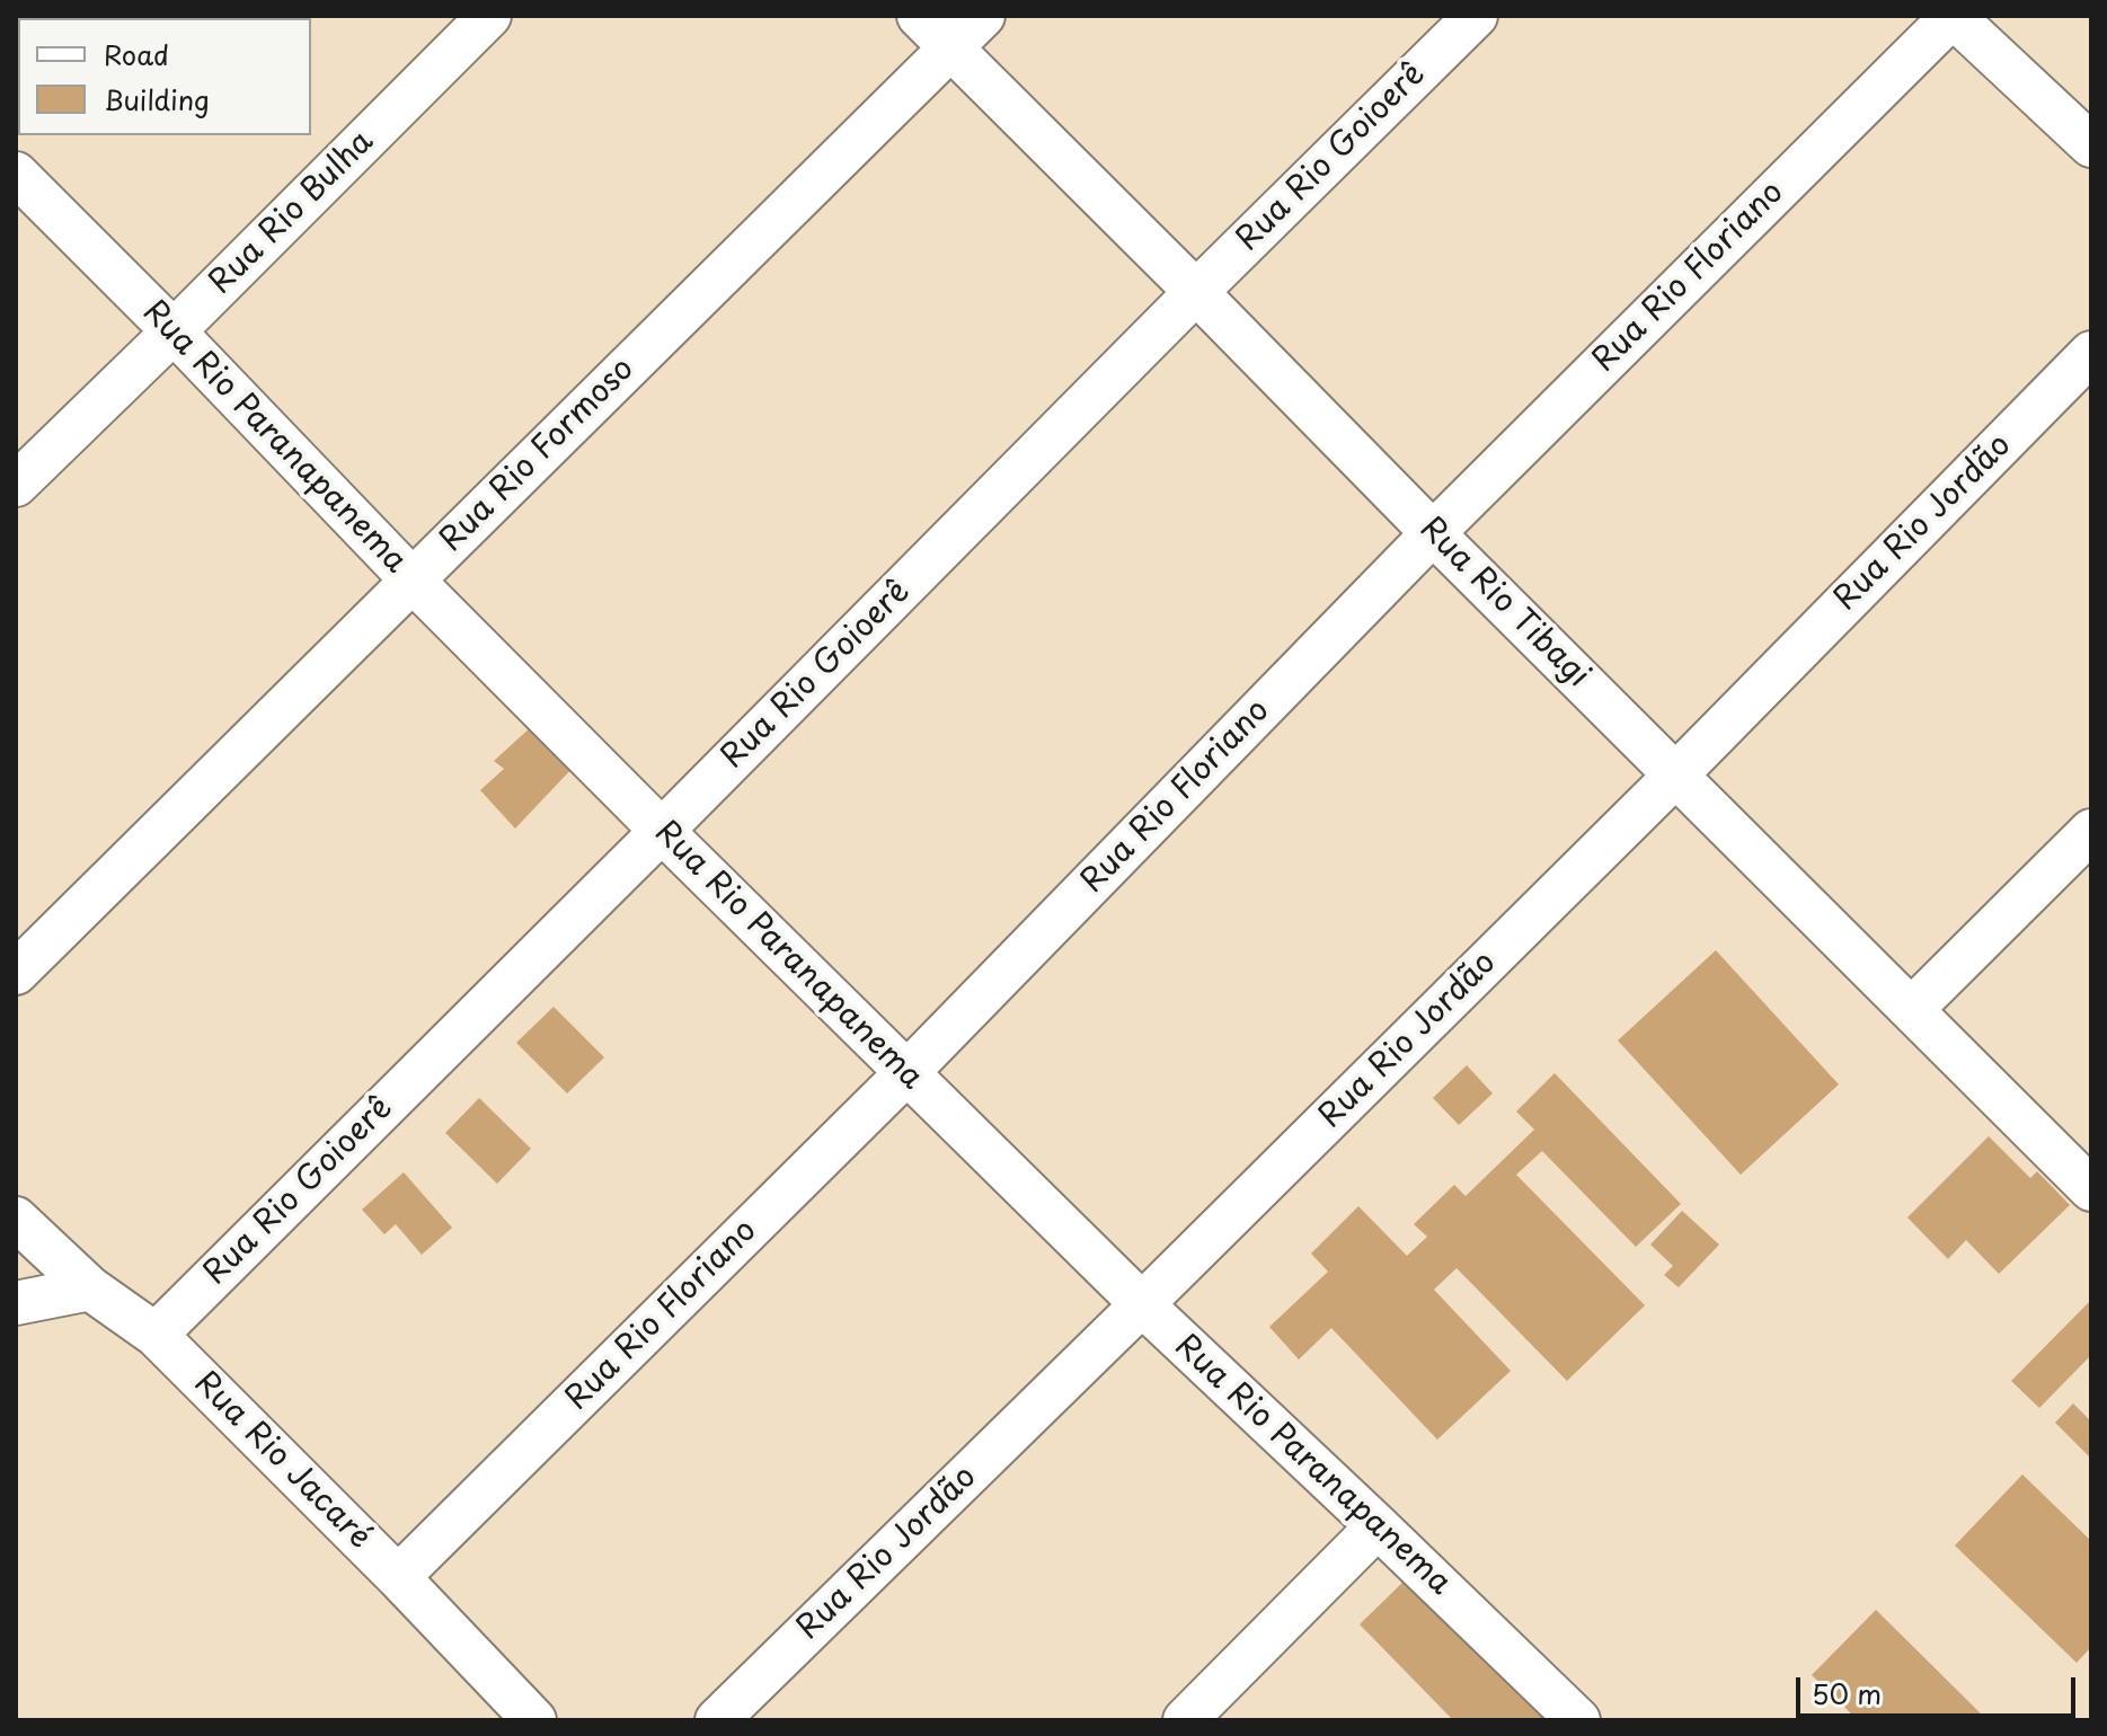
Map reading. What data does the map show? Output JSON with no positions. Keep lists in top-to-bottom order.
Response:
{
  "streets": {
    "street": [
      "Rua Rio Goioerê",
      "Rua Rio Bulha",
      "Rua Rio Floriano",
      "Rua Rio Paranapanema",
      "Rua Rio Formoso",
      "Rua Rio Jordão",
      "Rua Rio Tibagi",
      "Rua Rio Jacaré"
    ]
  },
  "crossings": [
    ["Rua Rio Goioerê", "Rua Rio Paranapanema"],
    ["Rua Rio Goioerê", "Rua Rio Tibagi"],
    ["Rua Rio Goioerê", "Rua Rio Jacaré"],
    ["Rua Rio Bulha", "Rua Rio Paranapanema"],
    ["Rua Rio Floriano", "Rua Rio Paranapanema"],
    ["Rua Rio Floriano", "Rua Rio Tibagi"],
    ["Rua Rio Floriano", "Rua Rio Jacaré"],
    ["Rua Rio Paranapanema", "Rua Rio Formoso"],
    ["Rua Rio Paranapanema", "Rua Rio Jordão"],
    ["Rua Rio Formoso", "Rua Rio Tibagi"],
    ["Rua Rio Jordão", "Rua Rio Tibagi"]
  ],
  "legend": ["Road", "Building"],
  "scale_bar": "50 m"
}
